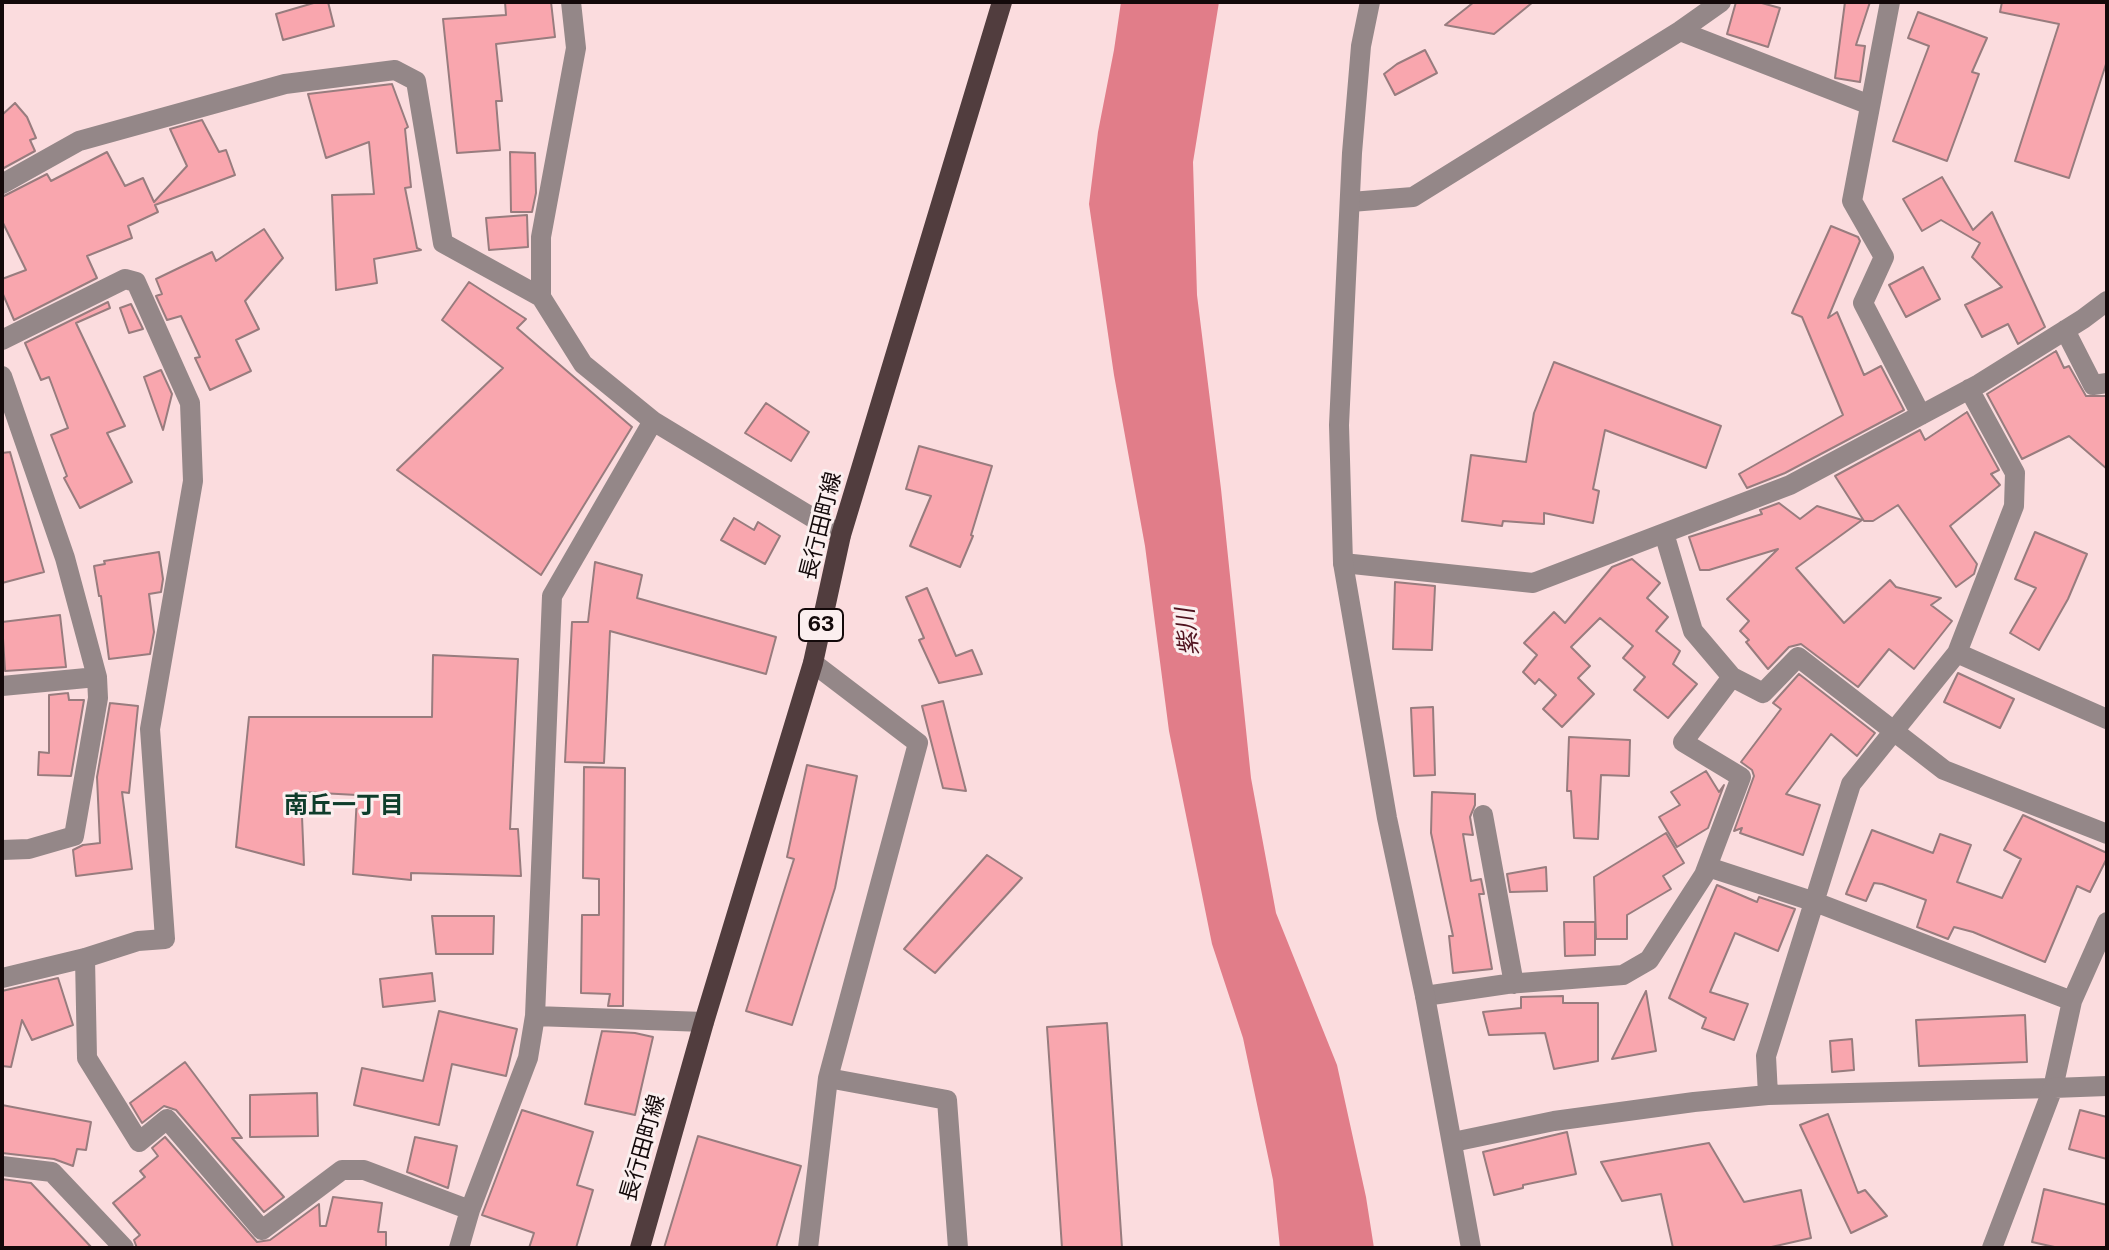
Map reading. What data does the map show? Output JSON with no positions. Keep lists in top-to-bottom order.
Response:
{
  "streets": {
    "main road": ["長行田町線", "63"]
  },
  "districts": ["南丘一丁目"],
  "water": ["紫川"]
}
